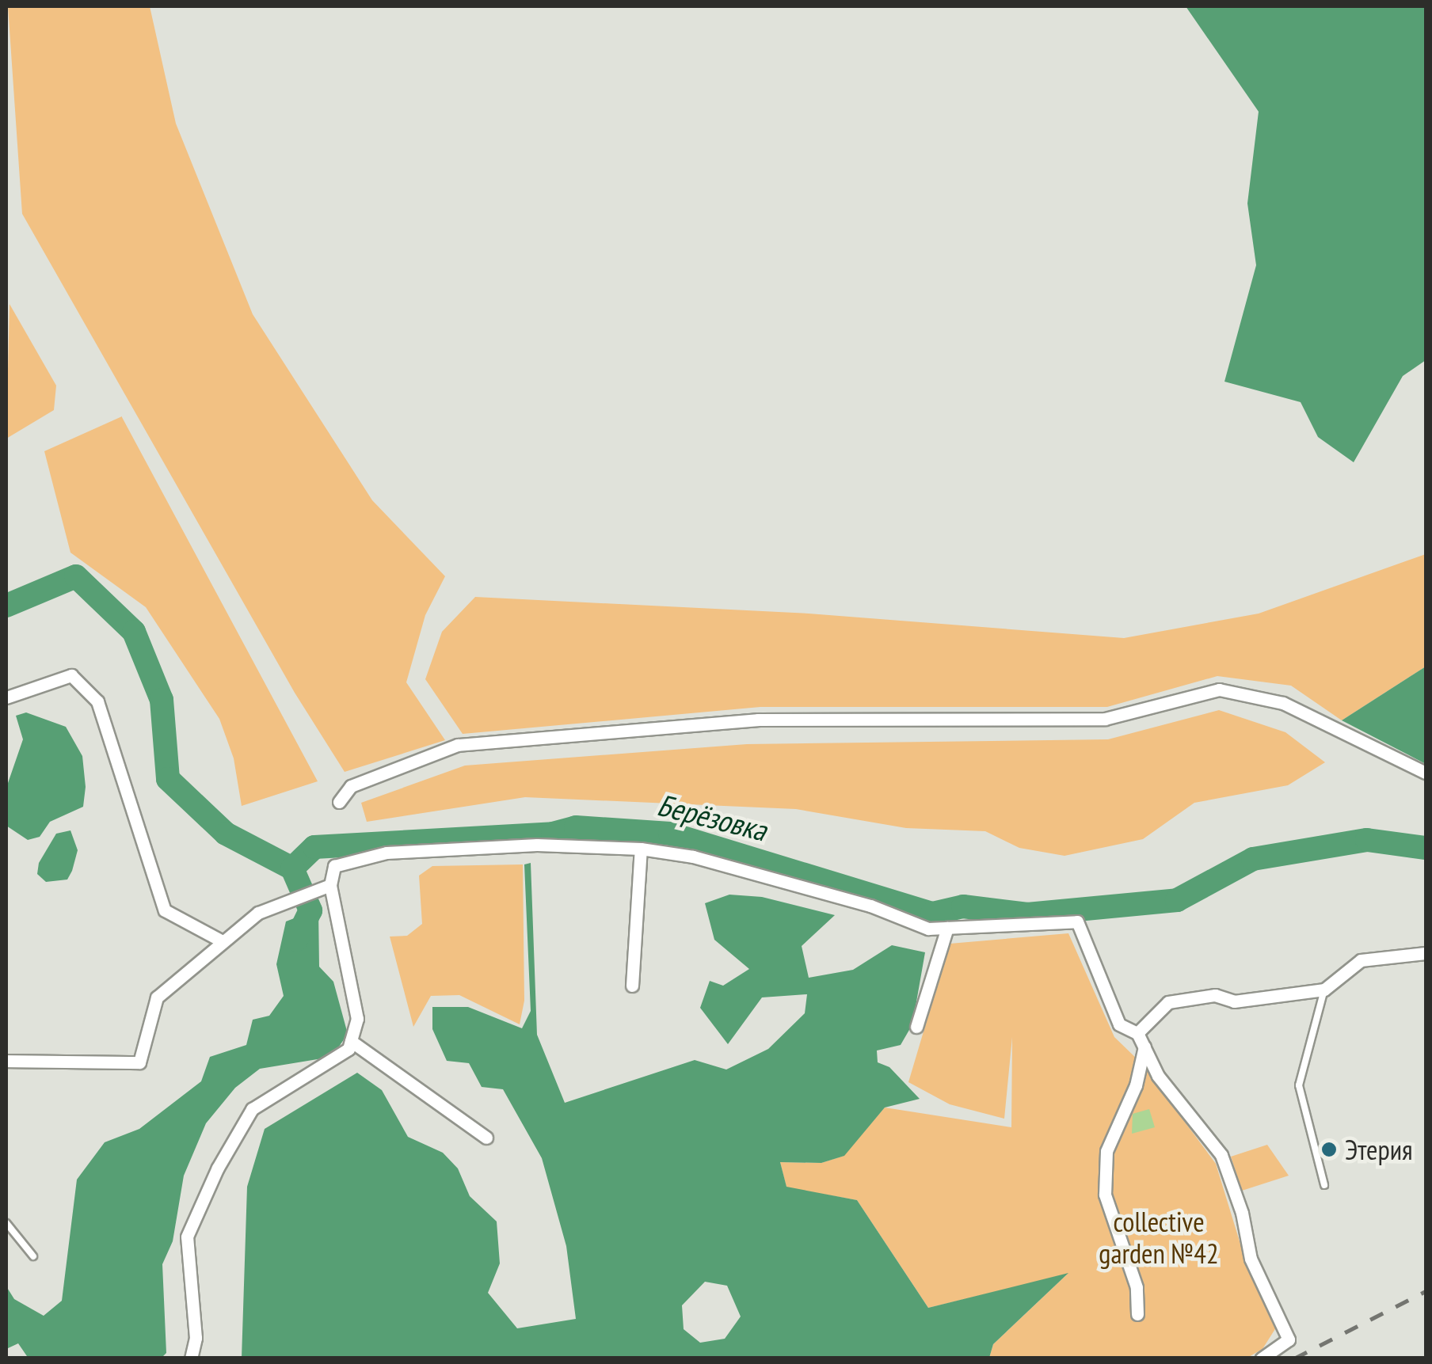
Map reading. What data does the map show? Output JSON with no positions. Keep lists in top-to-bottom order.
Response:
{
  "water": ["Берёзовка"],
  "parks": ["collective garden №42"],
  "places": ["Этерия"]
}
